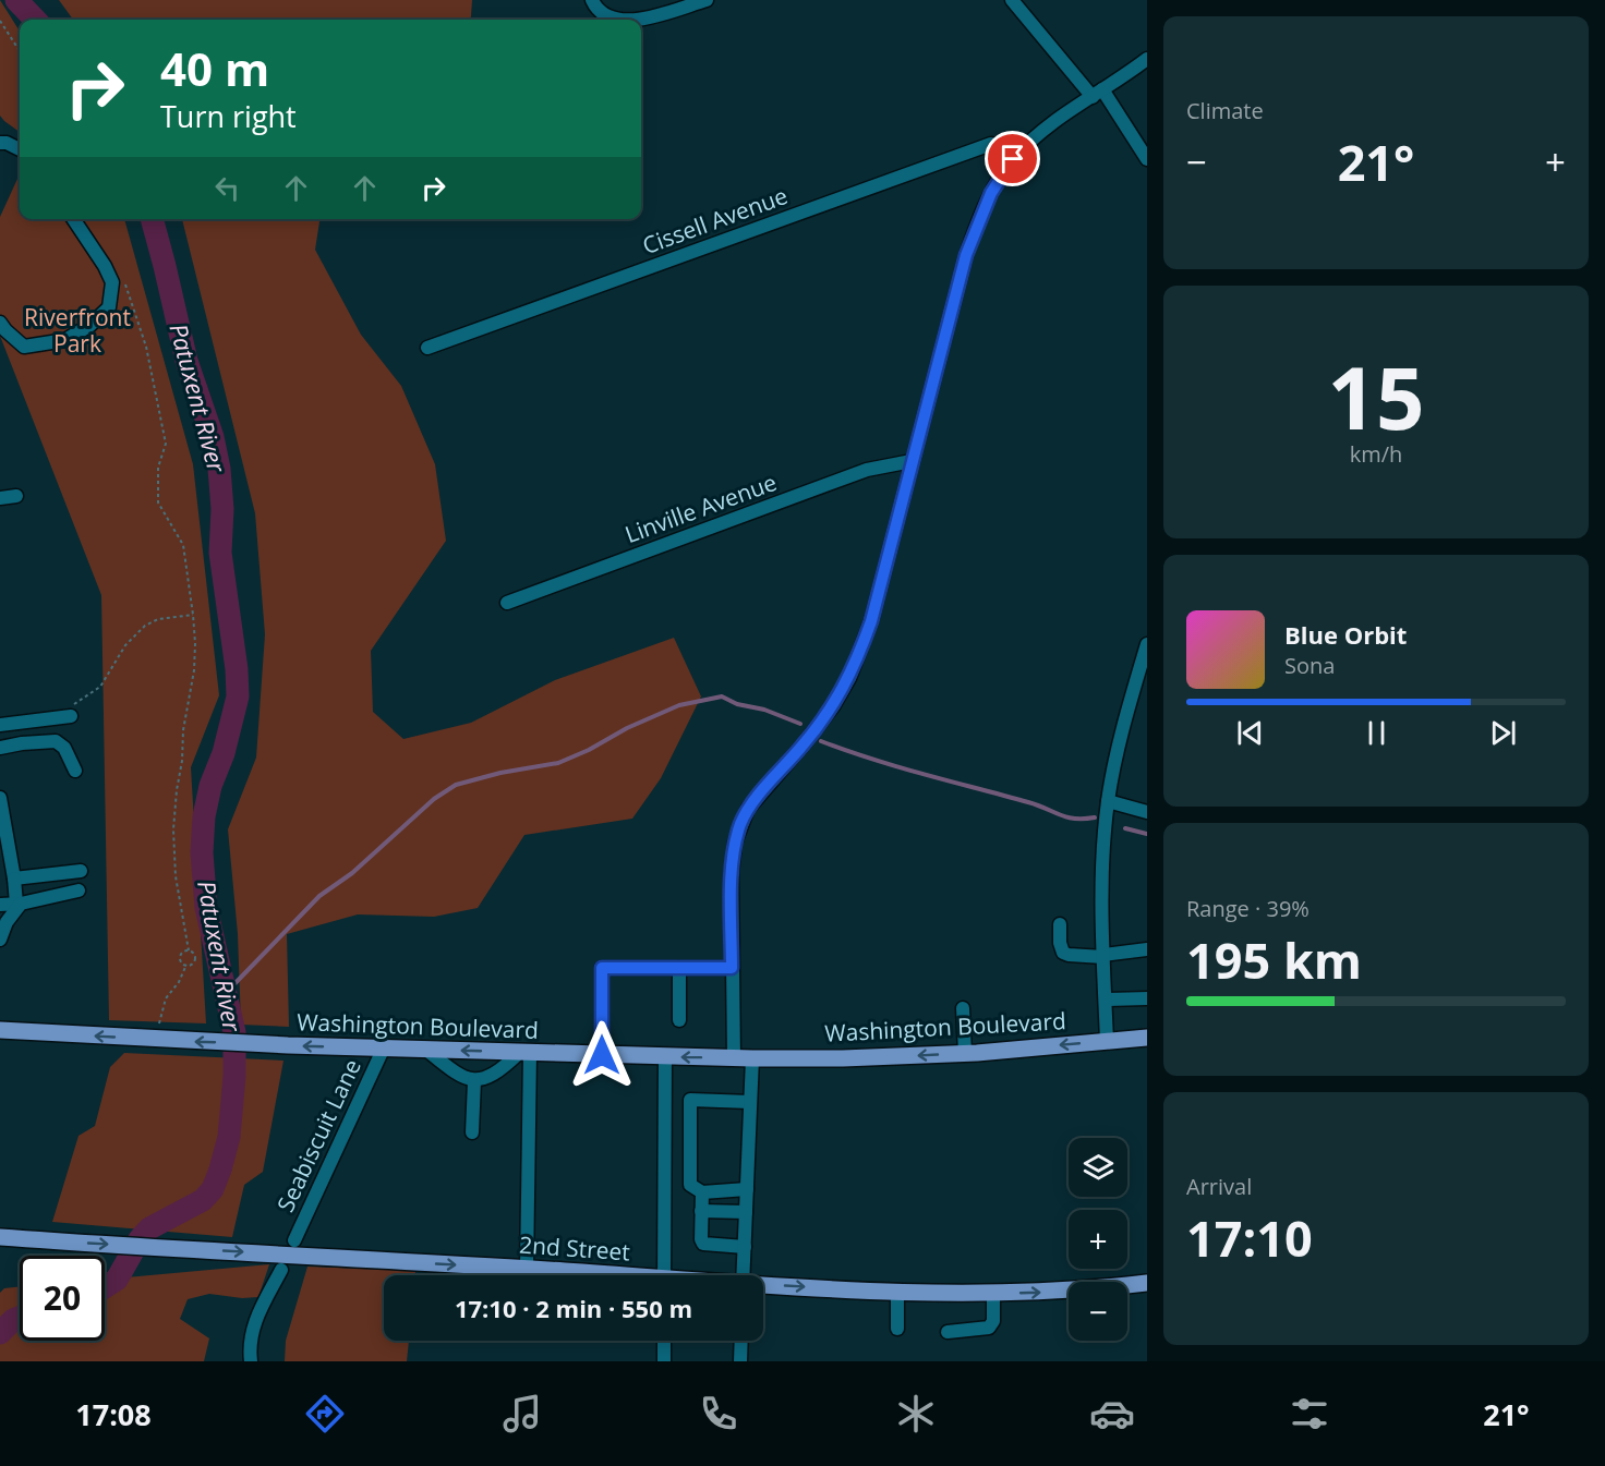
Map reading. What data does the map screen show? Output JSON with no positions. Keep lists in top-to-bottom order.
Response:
{
  "streets": {
    "main road": ["Washington Boulevard", "2nd Street"],
    "street": ["Cissell Avenue", "Linville Avenue", "Seabiscuit Lane"]
  },
  "crossings": [
    ["Washington Boulevard", "Seabiscuit Lane"]
  ],
  "one_way": ["Washington Boulevard", "2nd Street"],
  "water": ["Patuxent River"],
  "parks": ["Riverfront Park"],
  "page": {
    "tile": [
      "Climate",
      ["15", "km/h"],
      ["Range · 39%", "195 km"],
      ["Arrival", "17:10"]
    ],
    "turn": ["40 m", "Turn right"],
    "heat": ["−", "21°", "+"],
    "song": ["Blue Orbit", "Sona"],
    "map_buttons": ["+", "−"],
    "limit": "20",
    "trip": "17:10 · 2 min · 550 m",
    "tabs": ["17:08", "21°"]
  }
}
